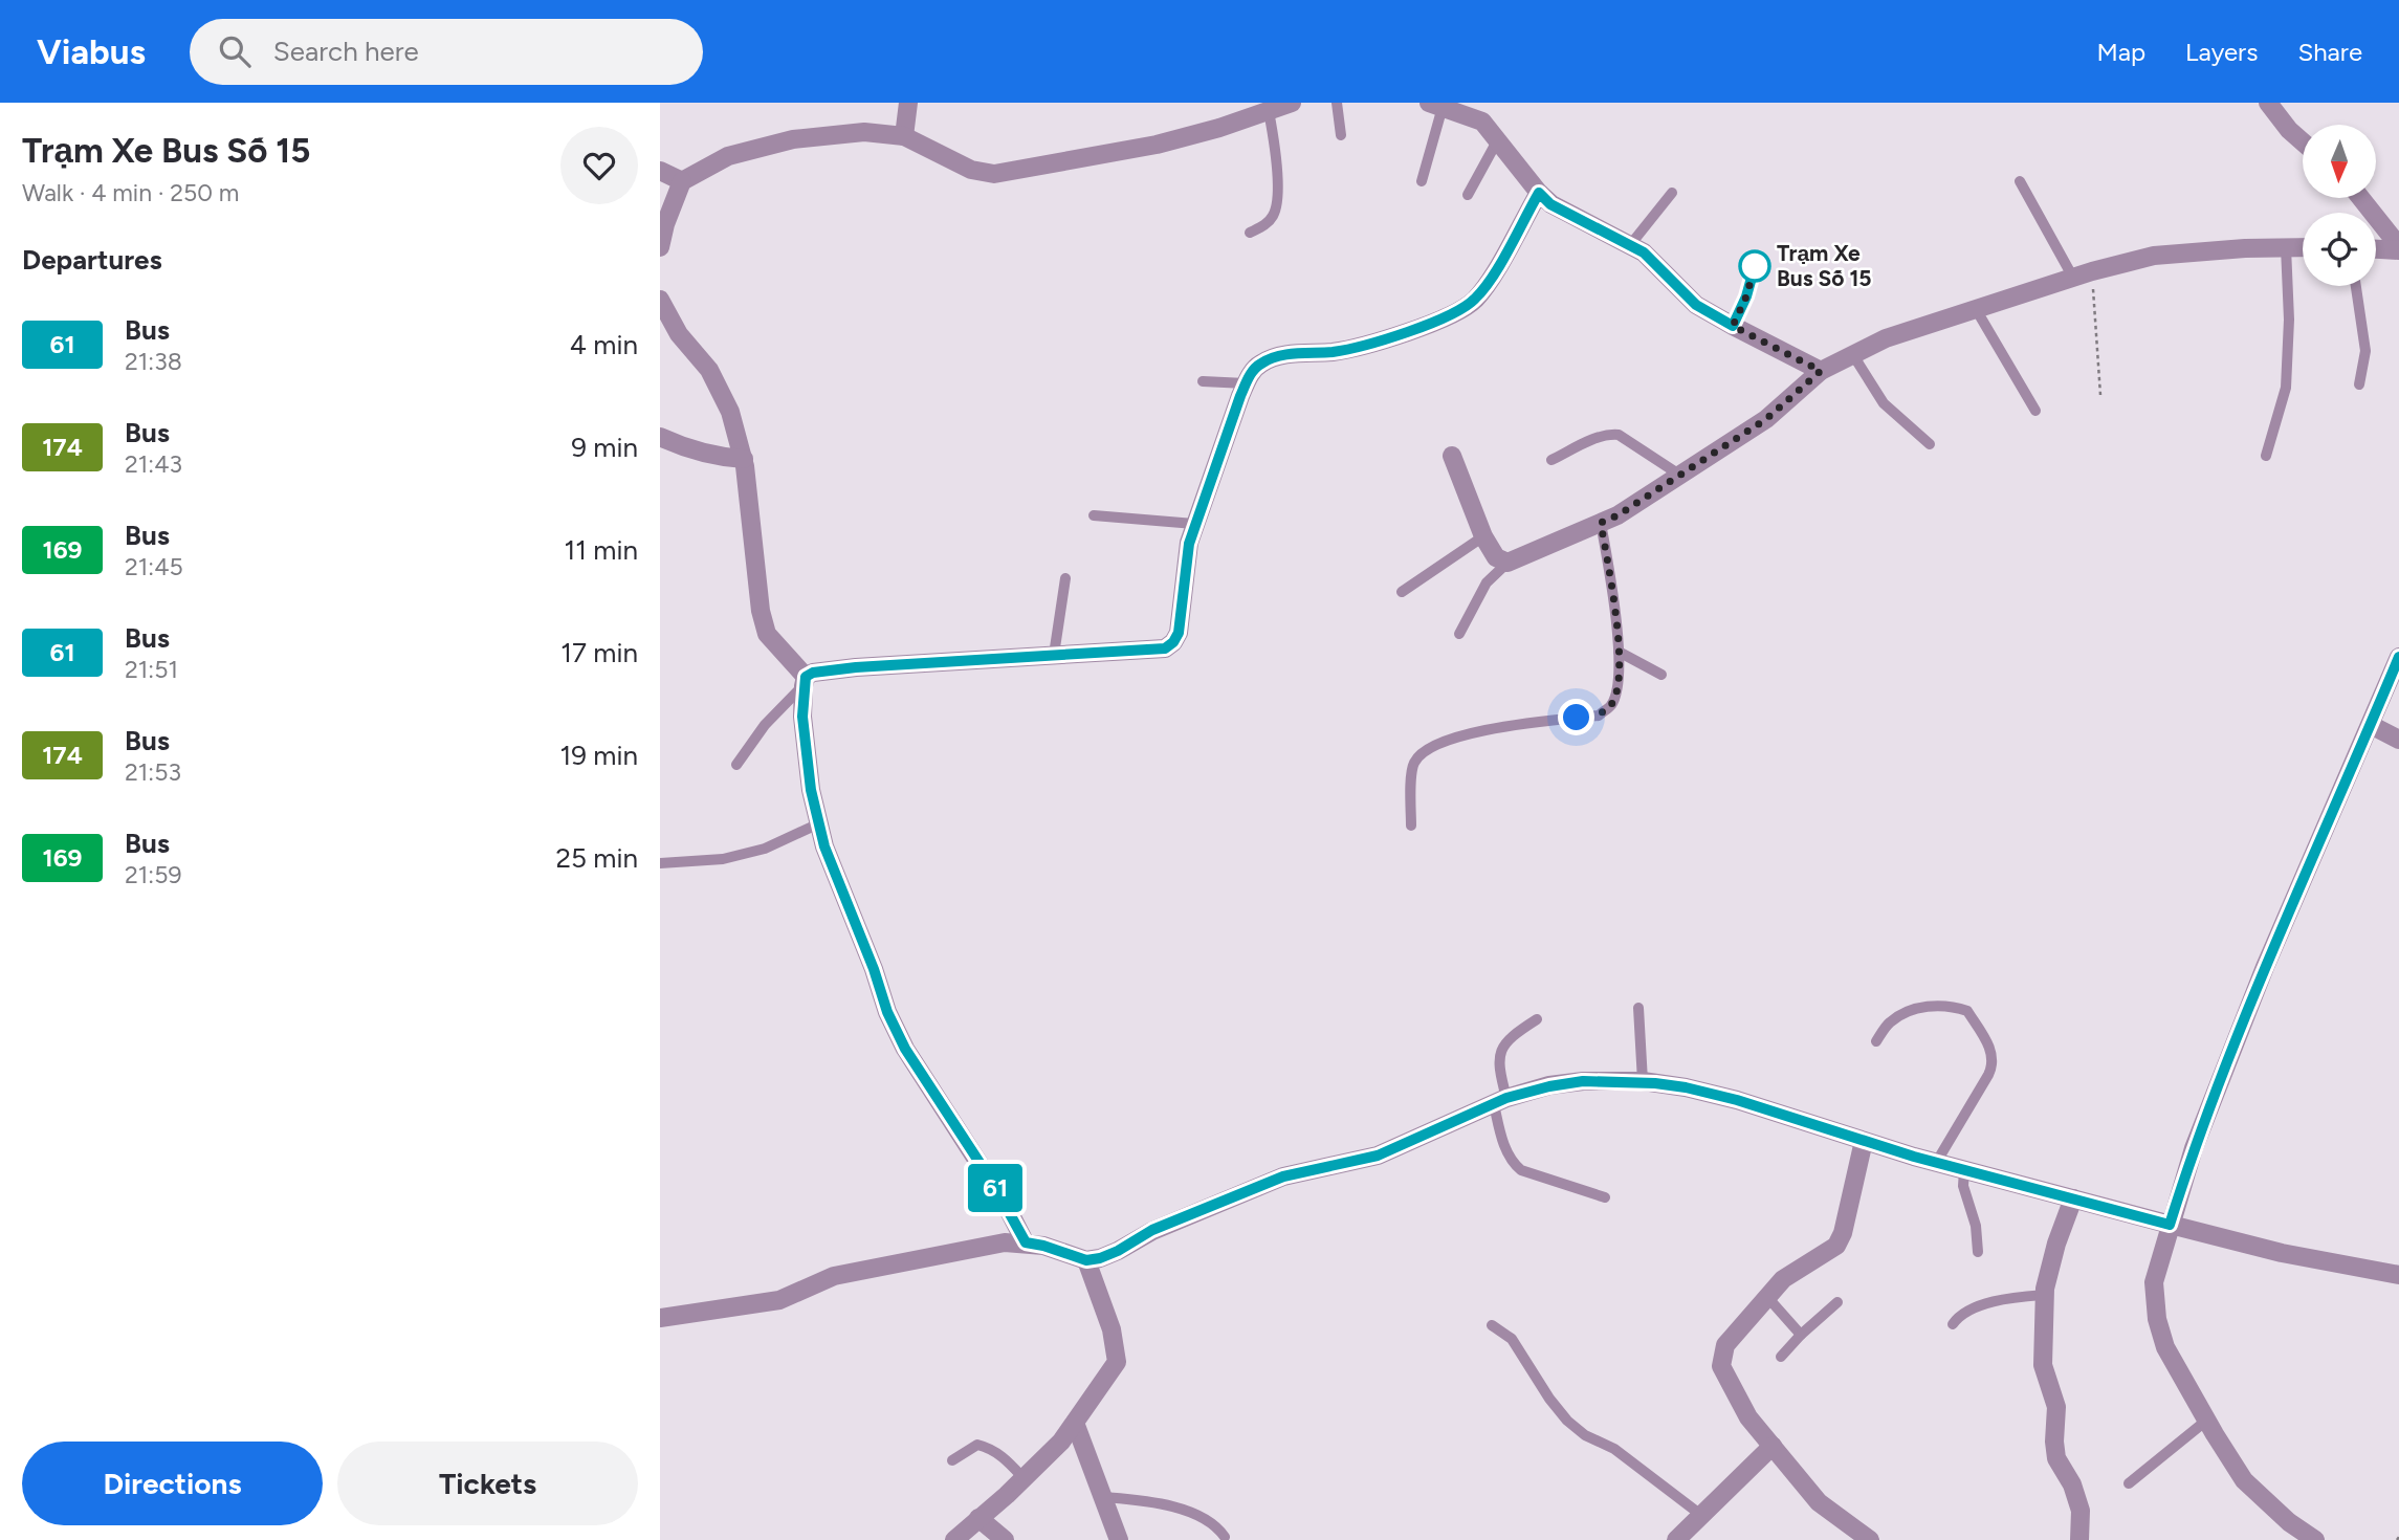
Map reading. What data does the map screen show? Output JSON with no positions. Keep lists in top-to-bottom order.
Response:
{
  "places": ["Trạm Xe Bus Số 15"],
  "lines": ["bus line 61"],
  "north": "bottom",
  "page": {
    "header": "Viabus",
    "search": "Search here",
    "nav": ["Map", "Layers", "Share"],
    "heading": [
      ["Trạm Xe Bus Số 15", "Walk · 4 min · 250 m"],
      "Departures"
    ],
    "on_map": "61",
    "list": [
      {
        "mark": "61",
        "name": "Bus",
        "note": "21:38",
        "value": "4 min"
      },
      {
        "mark": "174",
        "name": "Bus",
        "note": "21:43",
        "value": "9 min"
      },
      {
        "mark": "169",
        "name": "Bus",
        "note": "21:45",
        "value": "11 min"
      },
      {
        "mark": "61",
        "name": "Bus",
        "note": "21:51",
        "value": "17 min"
      },
      {
        "mark": "174",
        "name": "Bus",
        "note": "21:53",
        "value": "19 min"
      },
      {
        "mark": "169",
        "name": "Bus",
        "note": "21:59",
        "value": "25 min"
      }
    ],
    "buttons": ["Directions", "Tickets"]
  }
}
